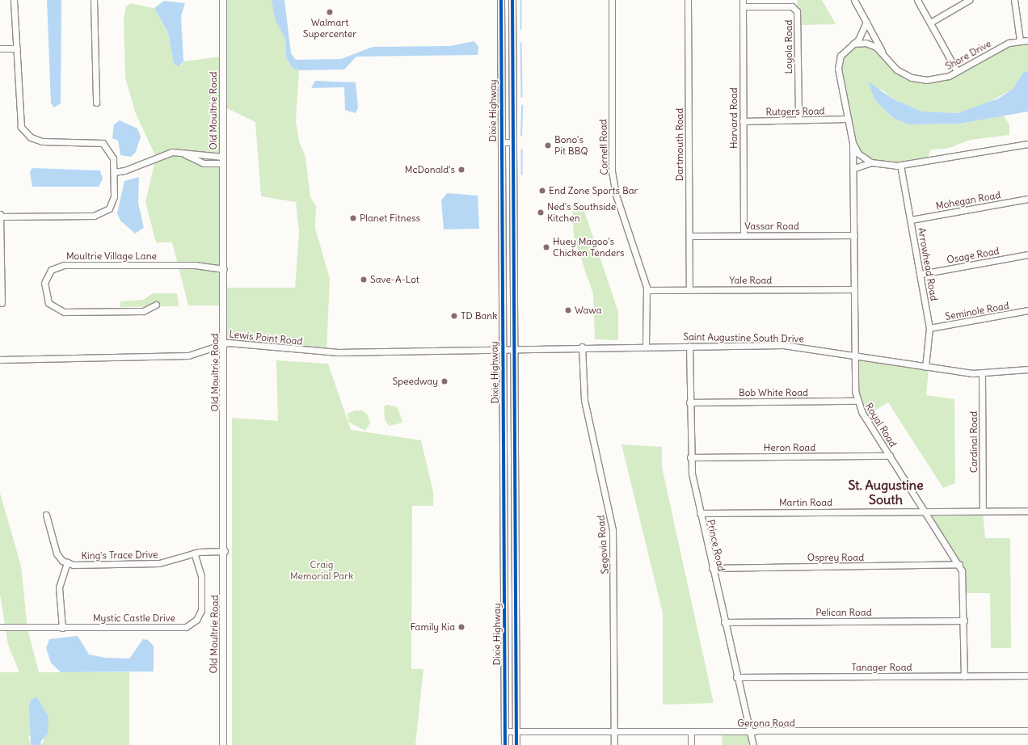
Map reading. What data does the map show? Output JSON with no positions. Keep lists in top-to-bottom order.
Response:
{
  "streets": {
    "main road": ["Old Moultrie Road", "Dixie Highway"],
    "street": [
      "Loyola Road",
      "Shore Drive",
      "Rutgers Road",
      "Harvard Road",
      "Dartmouth Road",
      "Cornell Road",
      "Mohegan Road",
      "Vassar Road",
      "Osage Road",
      "Moultrie Village Lane",
      "Arrowhead Road",
      "Yale Road",
      "Seminole Road",
      "Lewis Point Road",
      "Saint Augustine South Drive",
      "Bob White Road",
      "Royal Road",
      "Cardinal Road",
      "Heron Road",
      "Martin Road",
      "Segovia Road",
      "Prince Road",
      "King's Trace Drive",
      "Osprey Road",
      "Pelican Road",
      "Mystic Castle Drive",
      "Tanager Road",
      "Gerona Road"
    ]
  },
  "crossings": [
    ["Loyola Road", "Rutgers Road"],
    ["Loyola Road", "Harvard Road"],
    ["Old Moultrie Road", "Moultrie Village Lane"],
    ["Old Moultrie Road", "Lewis Point Road"],
    ["Old Moultrie Road", "King's Trace Drive"],
    ["Dixie Highway", "Lewis Point Road"],
    ["Dixie Highway", "Saint Augustine South Drive"],
    ["Dixie Highway", "Gerona Road"],
    ["Rutgers Road", "Harvard Road"],
    ["Harvard Road", "Vassar Road"],
    ["Dartmouth Road", "Vassar Road"],
    ["Dartmouth Road", "Yale Road"],
    ["Cornell Road", "Yale Road"],
    ["Cornell Road", "Saint Augustine South Drive"],
    ["Mohegan Road", "Arrowhead Road"],
    ["Vassar Road", "Royal Road"],
    ["Osage Road", "Arrowhead Road"],
    ["Arrowhead Road", "Seminole Road"],
    ["Arrowhead Road", "Saint Augustine South Drive"],
    ["Yale Road", "Royal Road"],
    ["Lewis Point Road", "Saint Augustine South Drive"],
    ["Saint Augustine South Drive", "Royal Road"],
    ["Saint Augustine South Drive", "Cardinal Road"],
    ["Saint Augustine South Drive", "Segovia Road"],
    ["Saint Augustine South Drive", "Prince Road"],
    ["Bob White Road", "Royal Road"],
    ["Bob White Road", "Prince Road"],
    ["Royal Road", "Heron Road"],
    ["Royal Road", "Martin Road"],
    ["Royal Road", "Osprey Road"],
    ["Royal Road", "Pelican Road"],
    ["Royal Road", "Tanager Road"],
    ["Cardinal Road", "Martin Road"],
    ["Heron Road", "Prince Road"],
    ["Martin Road", "Prince Road"],
    ["Segovia Road", "Gerona Road"],
    ["Prince Road", "Osprey Road"],
    ["Prince Road", "Pelican Road"],
    ["Prince Road", "Tanager Road"],
    ["Prince Road", "Gerona Road"],
    ["King's Trace Drive", "Mystic Castle Drive"]
  ],
  "districts": ["St. Augustine South"],
  "parks": ["Craig Memorial Park"],
  "places": [
    "Walmart Supercenter",
    "Bono's Pit BBQ",
    "McDonald's",
    "End Zone Sports Bar",
    "Ned's Southside Kitchen",
    "Planet Fitness",
    "Huey Magoo's Chicken Tenders",
    "Save-A-Lot",
    "Wawa",
    "TD Bank",
    "Speedway",
    "Family Kia"
  ]
}
